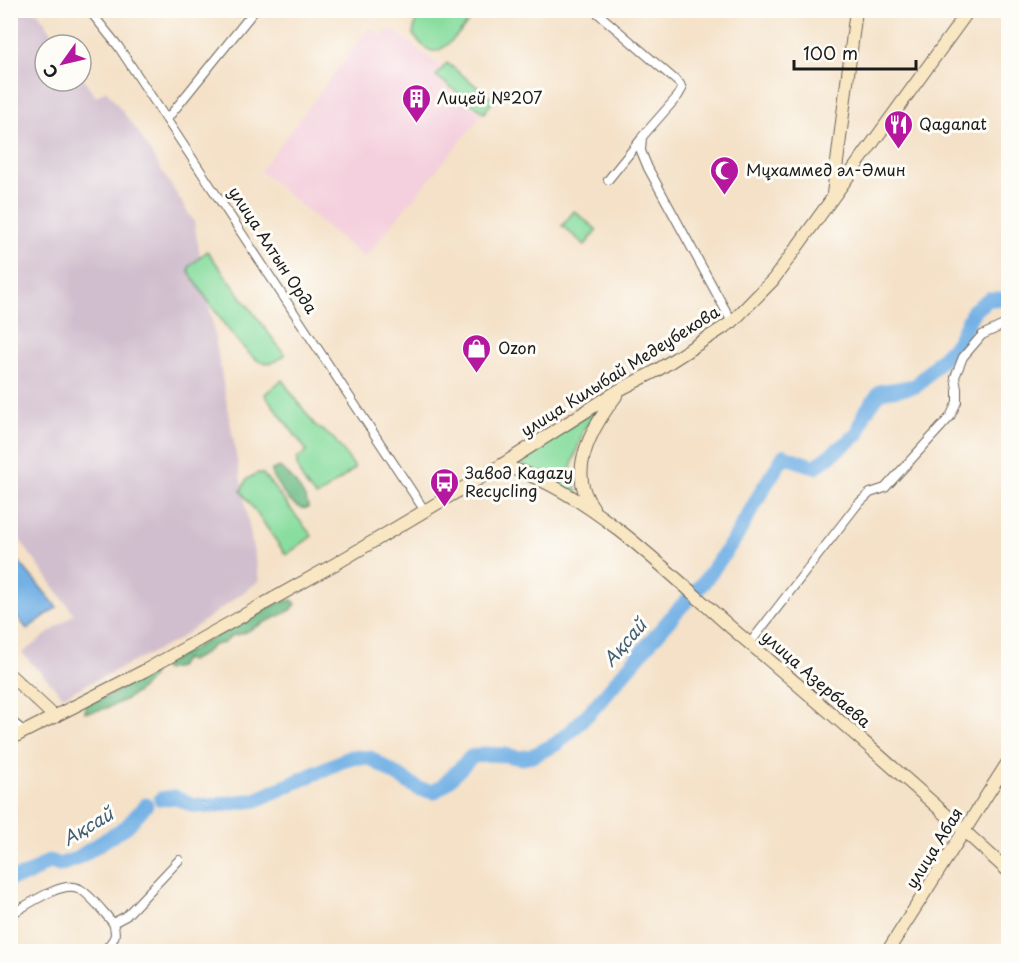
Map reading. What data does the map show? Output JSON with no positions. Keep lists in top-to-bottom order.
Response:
{
  "streets": {
    "main road": ["улица Килыбай Медеубекова", "улица Азербаева", "улица Абая"],
    "street": ["улица Алтын Орда"]
  },
  "crossings": [
    ["улица Килыбай Медеубекова", "улица Азербаева"],
    ["улица Азербаева", "улица Абая"]
  ],
  "water": ["Ақсай"],
  "places": {
    "building": ["Лицей №207"],
    "restaurant": ["Qaganat"],
    "mosque": ["Мұхаммед әл-Әмин"],
    "shop": ["Ozon"],
    "bus stop": ["Завод Kagazy Recycling"]
  },
  "scale_bar": "100 m",
  "north": "bottom left"
}
